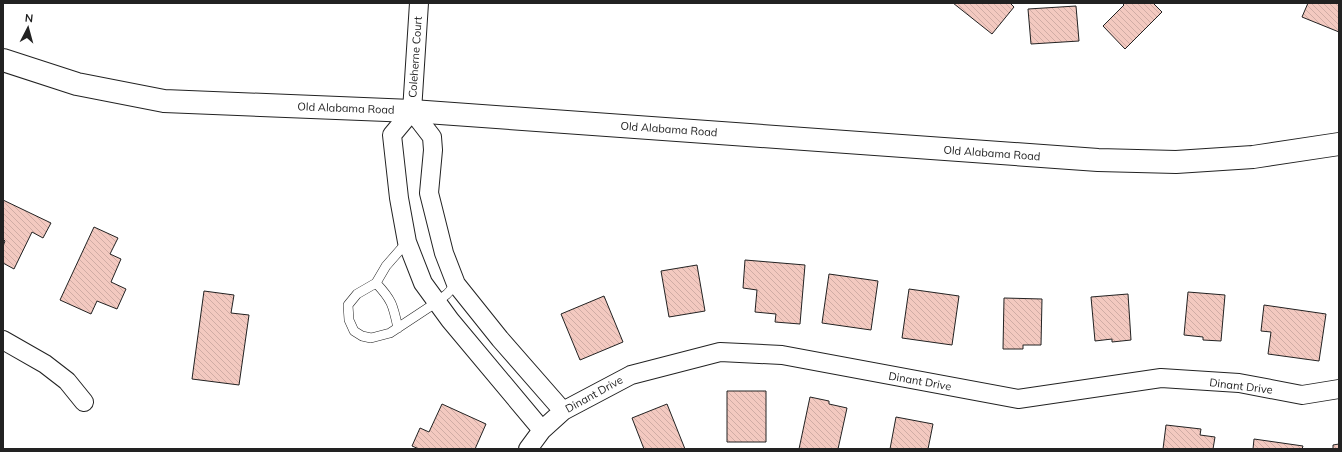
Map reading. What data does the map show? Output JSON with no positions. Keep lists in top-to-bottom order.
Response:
{
  "streets": {
    "main road": ["Old Alabama Road"],
    "street": ["Coleherne Court", "Dinant Drive"]
  },
  "crossings": [
    ["Coleherne Court", "Old Alabama Road"]
  ],
  "north": "top"
}
